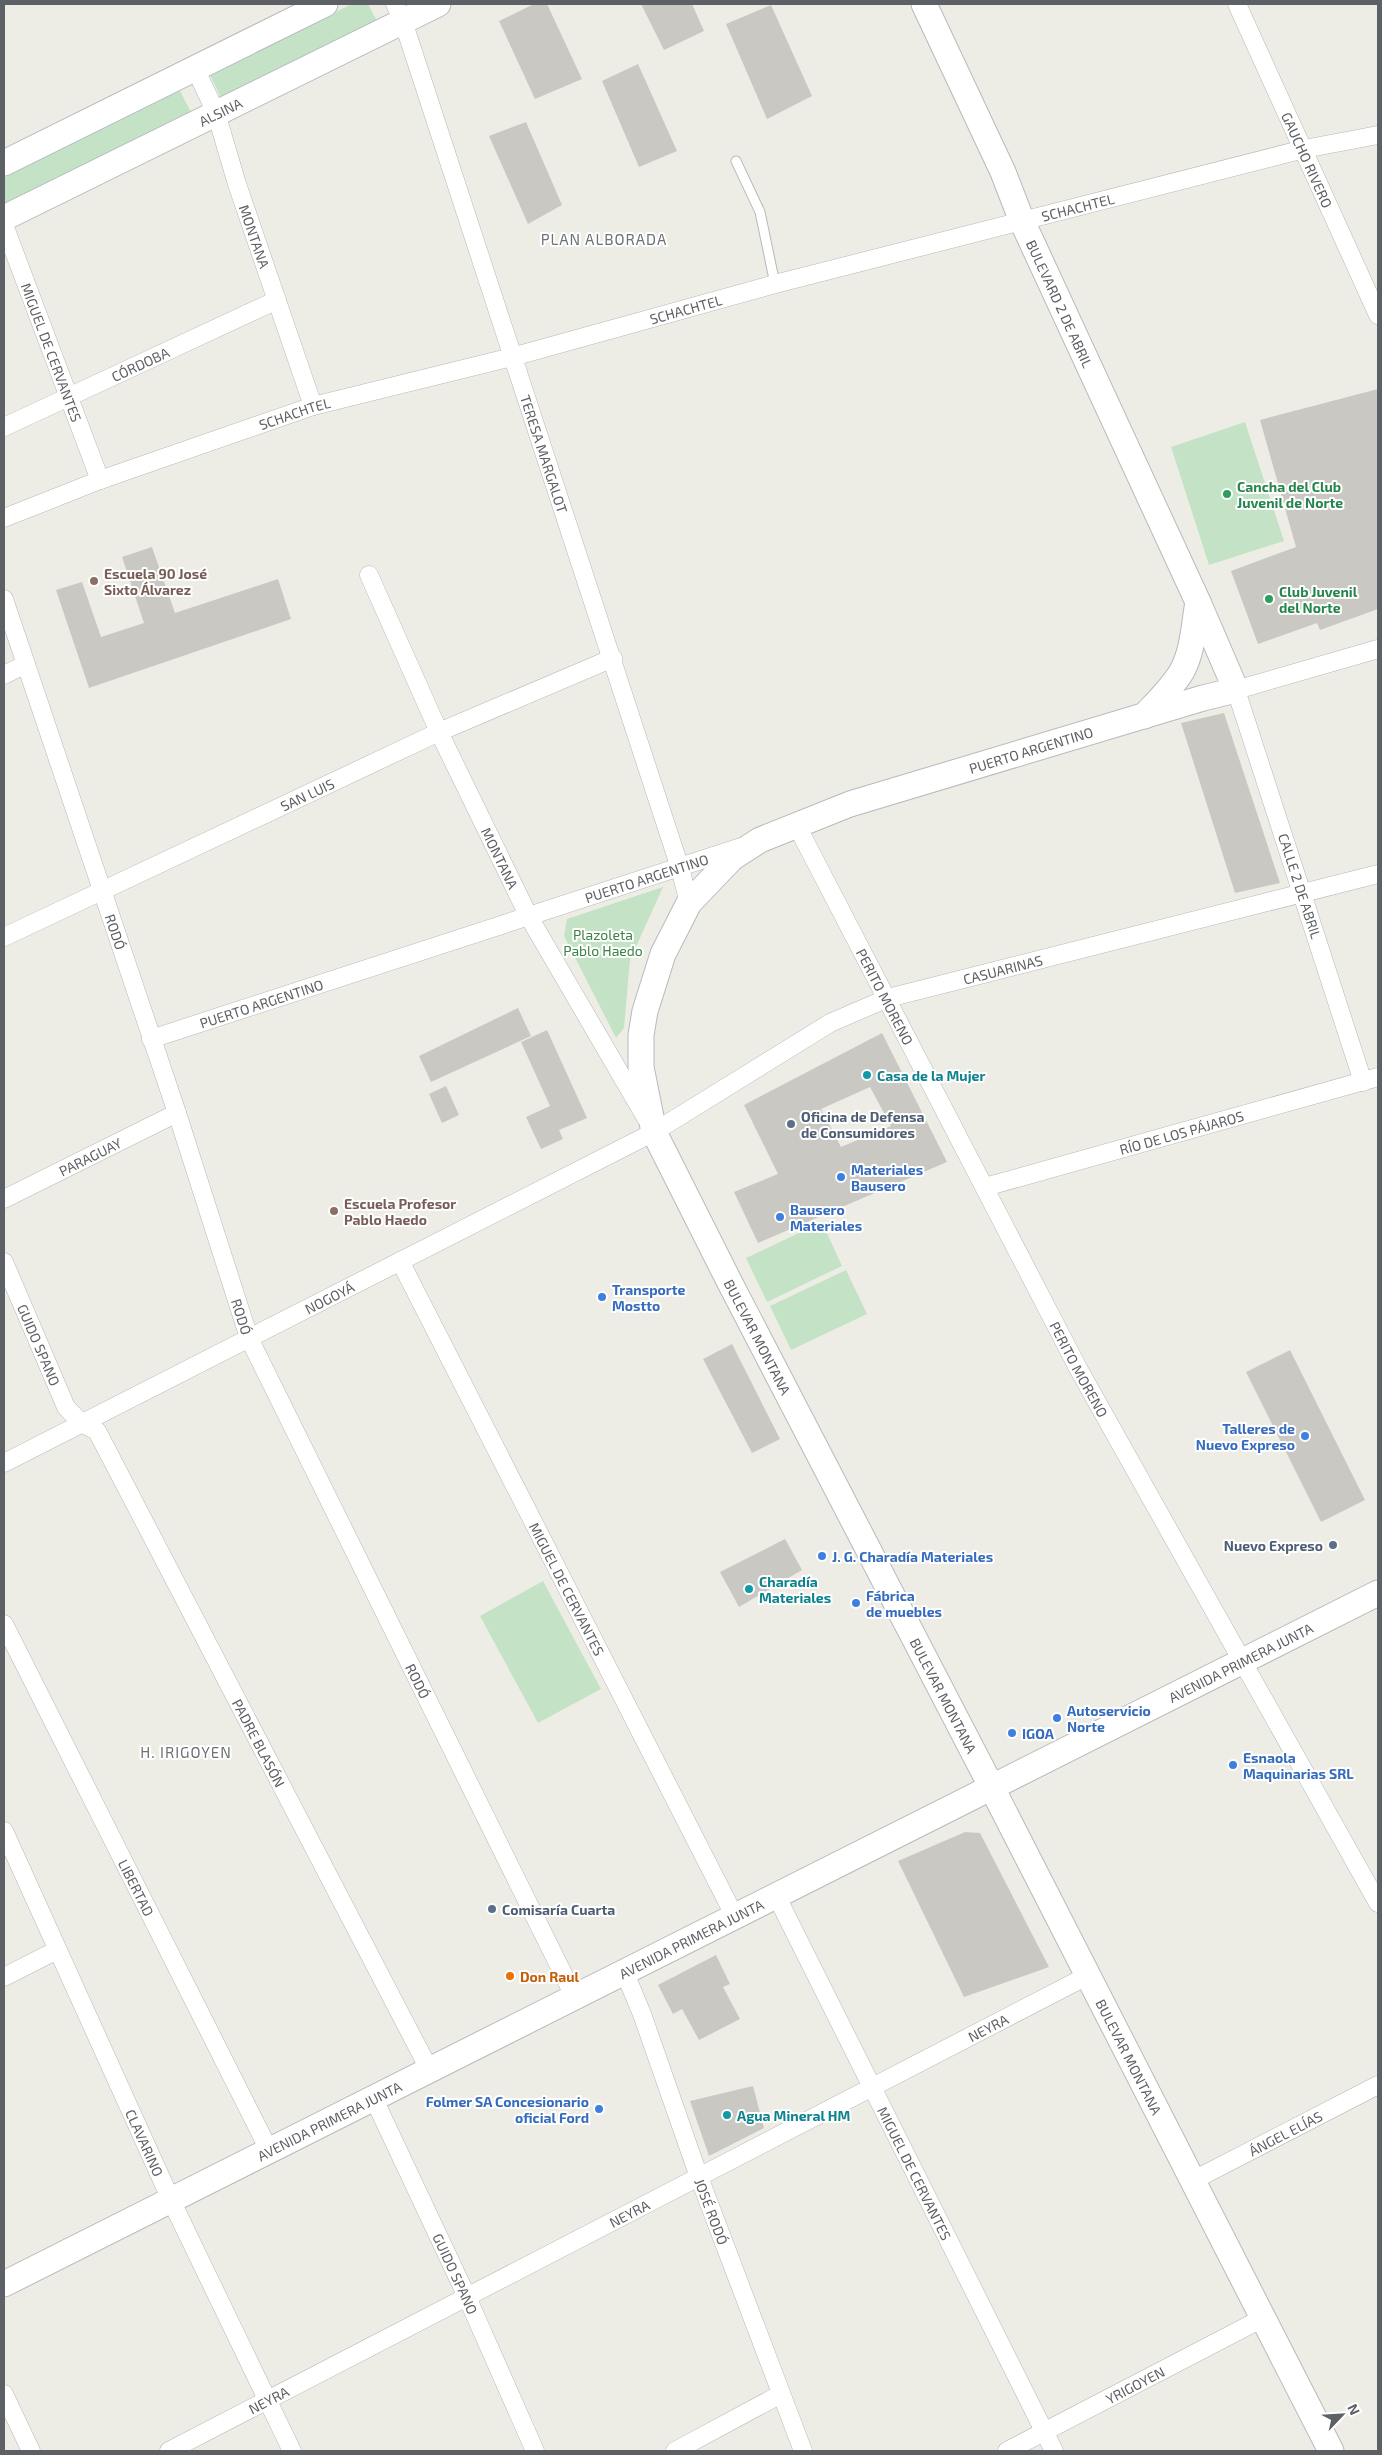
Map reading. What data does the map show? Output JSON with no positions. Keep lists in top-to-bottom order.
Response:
{
  "streets": {
    "main road": [
      "ALSINA",
      "BULEVARD 2 DE ABRIL",
      "PUERTO ARGENTINO",
      "BULEVAR MONTANA",
      "AVENIDA PRIMERA JUNTA"
    ],
    "street": [
      "GAUCHO RIVERO",
      "SCHACHTEL",
      "MONTANA",
      "MIGUEL DE CERVANTES",
      "CÓRDOBA",
      "TERESA MARGALOT",
      "SAN LUIS",
      "CALLE 2 DE ABRIL",
      "RODÓ",
      "CASUARINAS",
      "PERITO MORENO",
      "RÍO DE LOS PÁJAROS",
      "PARAGUAY",
      "NOGOYÁ",
      "GUIDO SPANO",
      "PADRE BLASÓN",
      "LIBERTAD",
      "NEYRA",
      "ÁNGEL ELÍAS",
      "CLAVARINO",
      "JOSÉ RODÓ",
      "YRIGOYEN"
    ]
  },
  "crossings": [
    ["ALSINA", "MONTANA"],
    ["ALSINA", "TERESA MARGALOT"],
    ["GAUCHO RIVERO", "SCHACHTEL"],
    ["SCHACHTEL", "MONTANA"],
    ["SCHACHTEL", "BULEVARD 2 DE ABRIL"],
    ["SCHACHTEL", "MIGUEL DE CERVANTES"],
    ["SCHACHTEL", "TERESA MARGALOT"],
    ["MONTANA", "CÓRDOBA"],
    ["MONTANA", "PUERTO ARGENTINO"],
    ["MONTANA", "SAN LUIS"],
    ["MONTANA", "CASUARINAS"],
    ["MONTANA", "NOGOYÁ"],
    ["MONTANA", "BULEVAR MONTANA"],
    ["BULEVARD 2 DE ABRIL", "PUERTO ARGENTINO"],
    ["BULEVARD 2 DE ABRIL", "CALLE 2 DE ABRIL"],
    ["MIGUEL DE CERVANTES", "CÓRDOBA"],
    ["MIGUEL DE CERVANTES", "NOGOYÁ"],
    ["MIGUEL DE CERVANTES", "AVENIDA PRIMERA JUNTA"],
    ["MIGUEL DE CERVANTES", "NEYRA"],
    ["MIGUEL DE CERVANTES", "YRIGOYEN"],
    ["TERESA MARGALOT", "PUERTO ARGENTINO"],
    ["TERESA MARGALOT", "SAN LUIS"],
    ["TERESA MARGALOT", "BULEVAR MONTANA"],
    ["PUERTO ARGENTINO", "CALLE 2 DE ABRIL"],
    ["PUERTO ARGENTINO", "RODÓ"],
    ["PUERTO ARGENTINO", "PERITO MORENO"],
    ["PUERTO ARGENTINO", "BULEVAR MONTANA"],
    ["SAN LUIS", "RODÓ"],
    ["CALLE 2 DE ABRIL", "CASUARINAS"],
    ["CALLE 2 DE ABRIL", "RÍO DE LOS PÁJAROS"],
    ["RODÓ", "PARAGUAY"],
    ["RODÓ", "NOGOYÁ"],
    ["RODÓ", "AVENIDA PRIMERA JUNTA"],
    ["CASUARINAS", "PERITO MORENO"],
    ["CASUARINAS", "NOGOYÁ"],
    ["CASUARINAS", "BULEVAR MONTANA"],
    ["PERITO MORENO", "RÍO DE LOS PÁJAROS"],
    ["PERITO MORENO", "AVENIDA PRIMERA JUNTA"],
    ["NOGOYÁ", "BULEVAR MONTANA"],
    ["NOGOYÁ", "GUIDO SPANO"],
    ["NOGOYÁ", "PADRE BLASÓN"],
    ["BULEVAR MONTANA", "AVENIDA PRIMERA JUNTA"],
    ["BULEVAR MONTANA", "NEYRA"],
    ["BULEVAR MONTANA", "ÁNGEL ELÍAS"],
    ["BULEVAR MONTANA", "YRIGOYEN"],
    ["GUIDO SPANO", "AVENIDA PRIMERA JUNTA"],
    ["GUIDO SPANO", "PADRE BLASÓN"],
    ["GUIDO SPANO", "NEYRA"],
    ["AVENIDA PRIMERA JUNTA", "PADRE BLASÓN"],
    ["AVENIDA PRIMERA JUNTA", "LIBERTAD"],
    ["AVENIDA PRIMERA JUNTA", "CLAVARINO"],
    ["AVENIDA PRIMERA JUNTA", "JOSÉ RODÓ"],
    ["NEYRA", "CLAVARINO"],
    ["NEYRA", "JOSÉ RODÓ"]
  ],
  "districts": ["PLAN ALBORADA", "H. IRIGOYEN"],
  "parks": ["Plazoleta Pablo Haedo"],
  "places": [
    "Cancha del Club Juvenil de Norte",
    "Escuela 90 José Sixto Álvarez",
    "Club Juvenil del Norte",
    "Casa de la Mujer",
    "Oficina de Defensa de Consumidores",
    "Materiales Bausero",
    "Escuela Profesor Pablo Haedo",
    "Bausero Materiales",
    "Transporte Mostto",
    "Talleres de Nuevo Expreso",
    "Nuevo Expreso",
    "J. G. Charadía Materiales",
    "Charadía Materiales",
    "Fábrica de muebles",
    "Autoservicio Norte",
    "IGOA",
    "Esnaola Maquinarias SRL",
    "Comisaría Cuarta",
    "Don Raul",
    "Folmer SA Concesionario oficial Ford",
    "Agua Mineral HM"
  ],
  "north": "top right"
}
